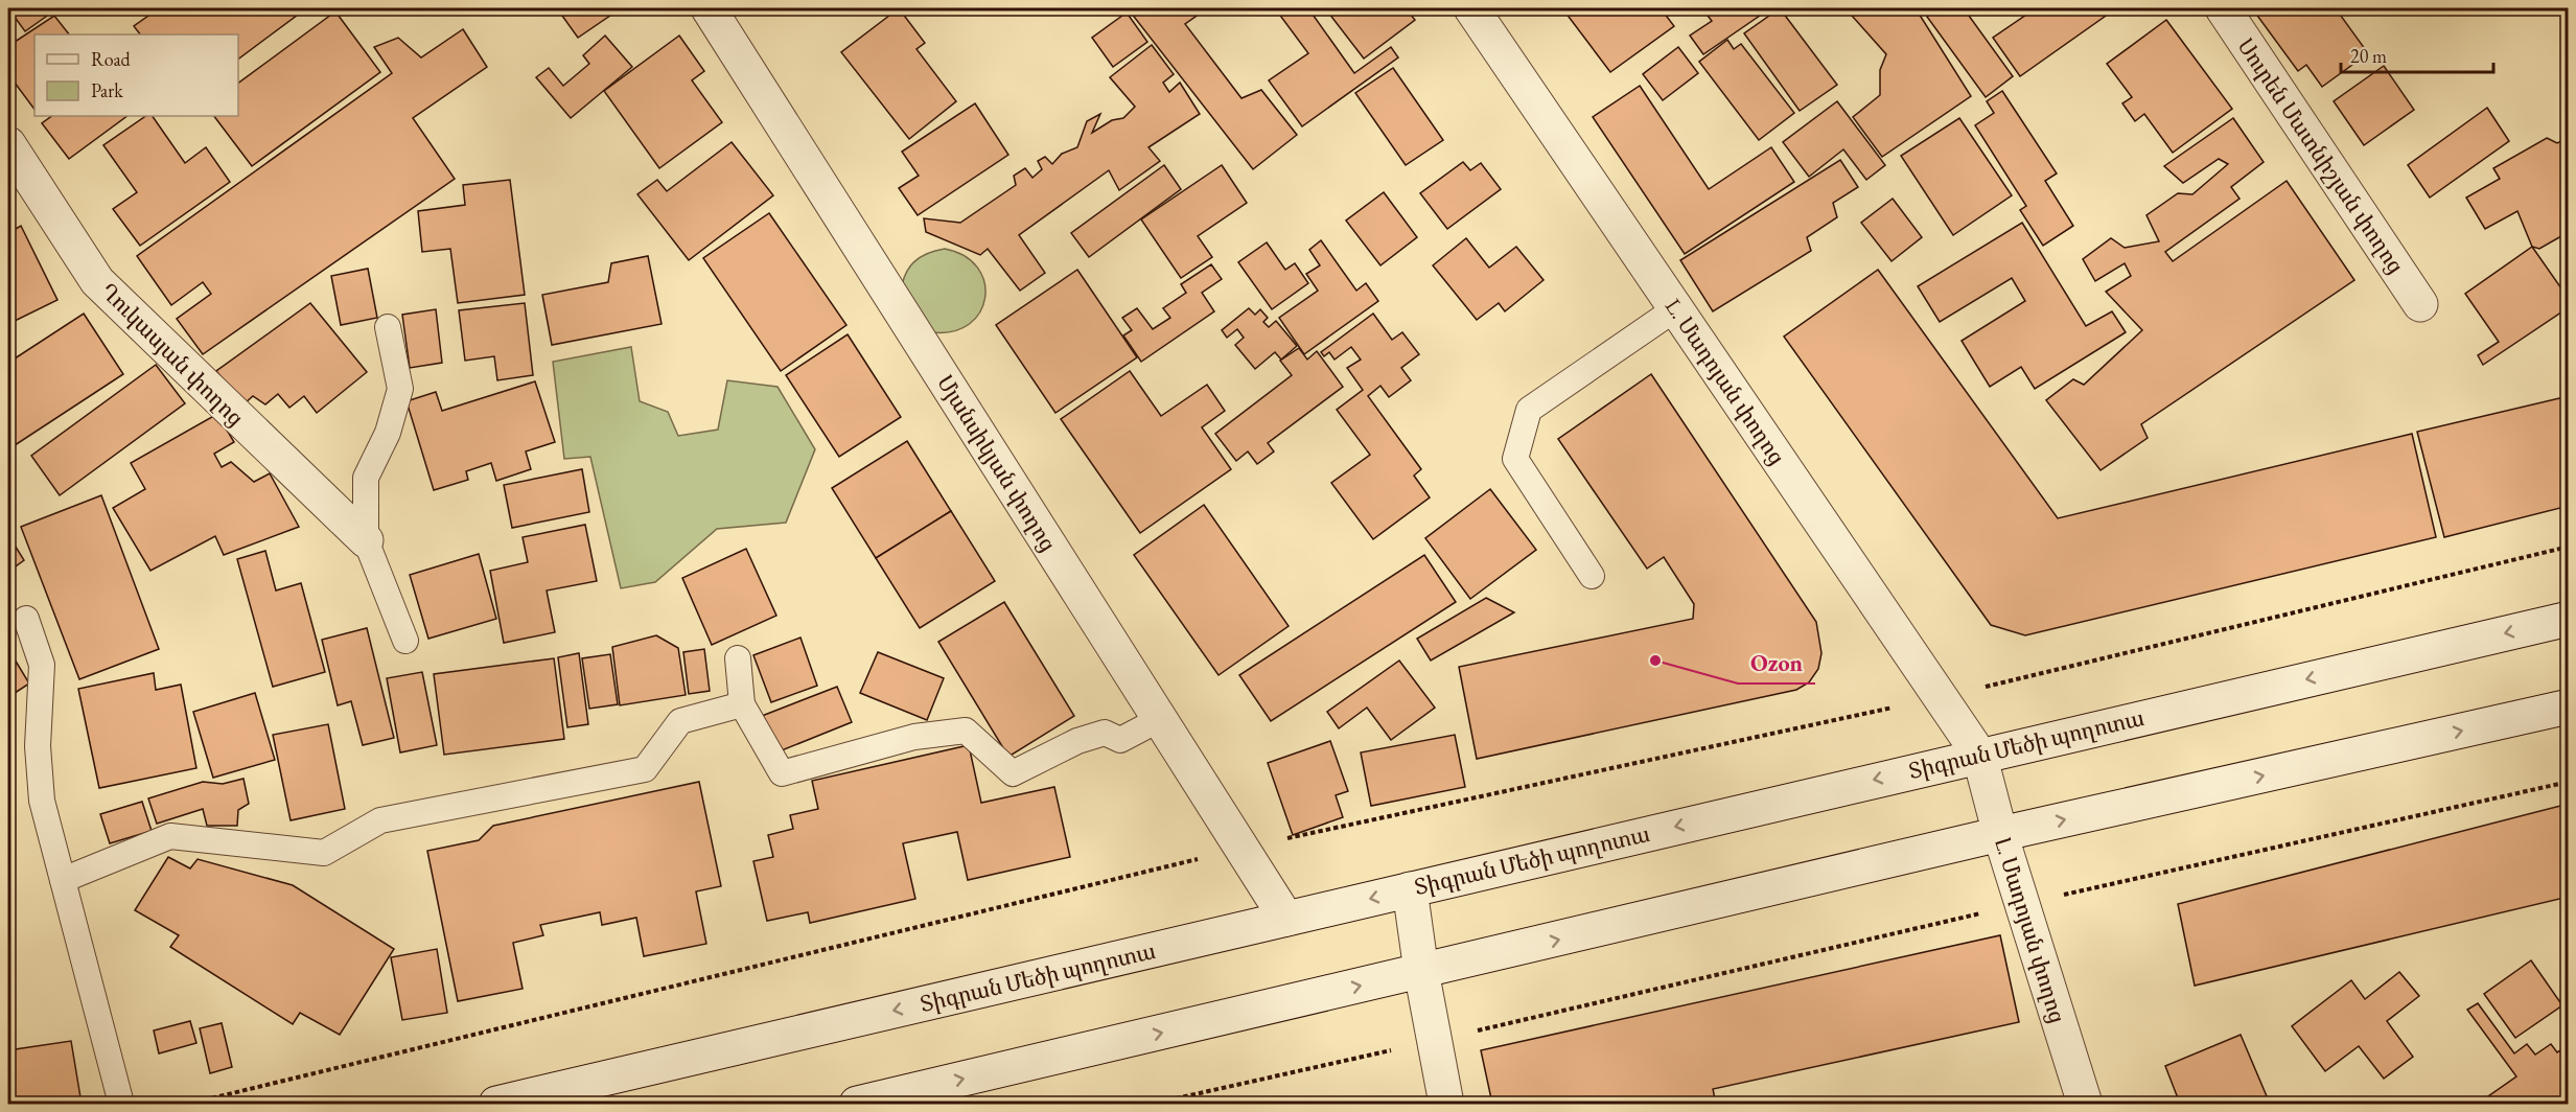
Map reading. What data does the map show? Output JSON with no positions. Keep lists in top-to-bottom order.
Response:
{
  "streets": {
    "main road": [
      "Սուրեն Մատնիշյան փողոց",
      "Ղուկասյան փողոց",
      "L. Մադոյան փողոց",
      "Մյանսիկյան փողոց",
      "Տիգրան Մեծի պողոտա",
      "Լ. Մադոյան փողոց"
    ]
  },
  "crossings": [
    ["L. Մադոյան փողոց", "Տիգրան Մեծի պողոտա"],
    ["L. Մադոյան փողոց", "Լ. Մադոյան փողոց"],
    ["Մյանսիկյան փողոց", "Տիգրան Մեծի պողոտա"],
    ["Տիգրան Մեծի պողոտա", "Լ. Մադոյան փողոց"]
  ],
  "places": ["Ozon"],
  "legend": ["Road", "Park"],
  "scale_bar": "20 m"
}
